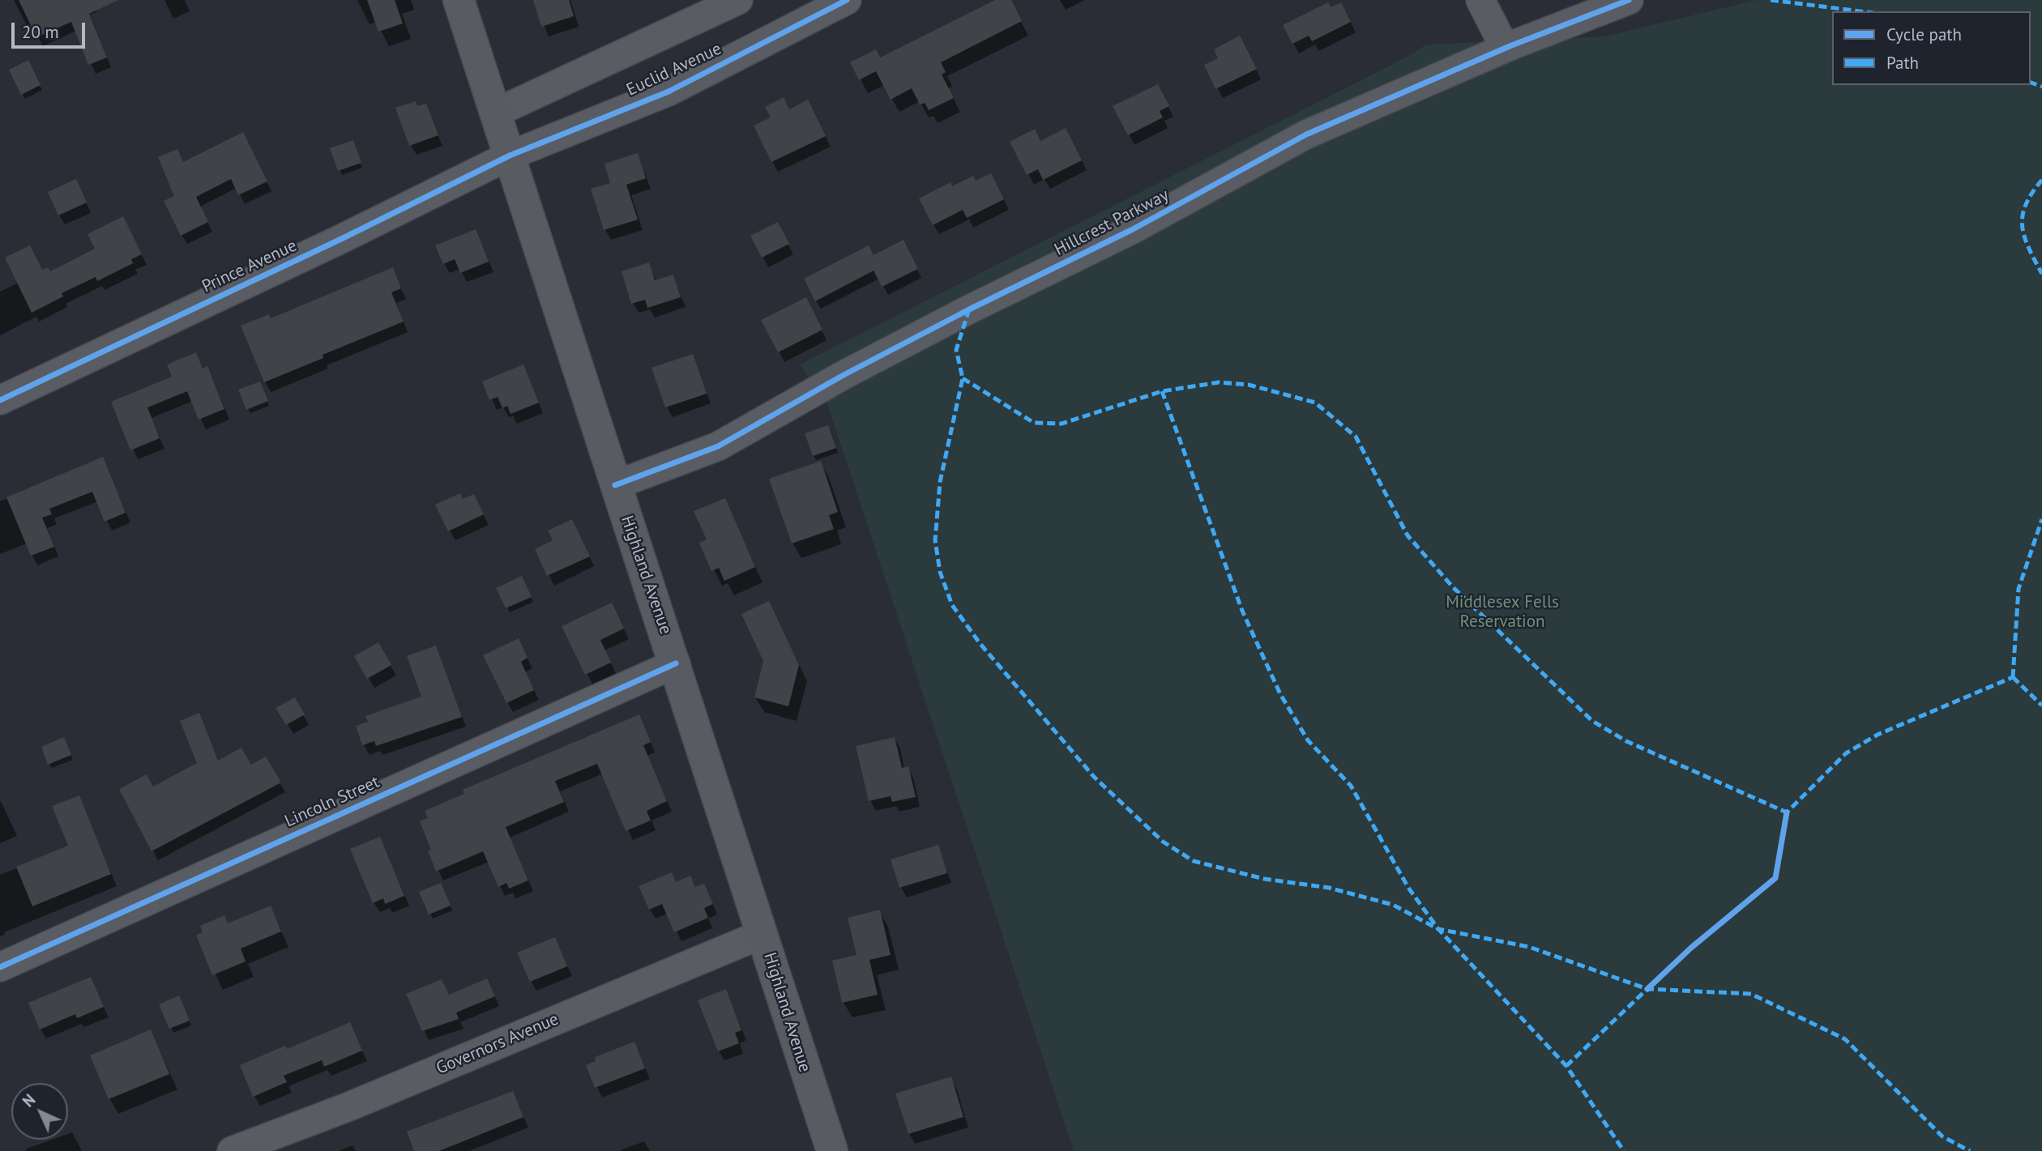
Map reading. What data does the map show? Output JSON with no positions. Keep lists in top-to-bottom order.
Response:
{
  "streets": {
    "main road": ["Highland Avenue"],
    "street": [
      "Euclid Avenue",
      "Hillcrest Parkway",
      "Prince Avenue",
      "Lincoln Street",
      "Governors Avenue"
    ]
  },
  "crossings": [
    ["Euclid Avenue", "Prince Avenue"],
    ["Euclid Avenue", "Highland Avenue"],
    ["Hillcrest Parkway", "Highland Avenue"],
    ["Prince Avenue", "Highland Avenue"],
    ["Highland Avenue", "Lincoln Street"],
    ["Highland Avenue", "Governors Avenue"]
  ],
  "parks": ["Middlesex Fells Reservation"],
  "legend": ["Cycle path", "Path"],
  "scale_bar": "20 m",
  "north": "top left"
}
